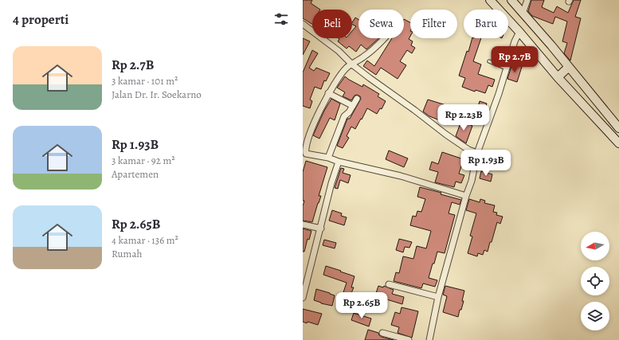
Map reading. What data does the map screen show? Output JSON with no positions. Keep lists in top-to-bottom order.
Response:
{
  "north": "left",
  "page": {
    "heading": "4 properti",
    "chip": [
      "Beli",
      "Sewa",
      "Filter",
      "Baru"
    ],
    "list": [
      {
        "name": "Rp 2.7B",
        "note": "3 kamar · 101 m² · Jalan Dr. Ir. Soekarno"
      },
      {
        "name": "Rp 1.93B",
        "note": "3 kamar · 92 m² · Apartemen"
      },
      {
        "name": "Rp 2.65B",
        "note": "4 kamar · 136 m² · Rumah"
      }
    ],
    "price": [
      "Rp 2.7B",
      "Rp 2.23B",
      "Rp 1.93B",
      "Rp 2.65B"
    ]
  }
}
